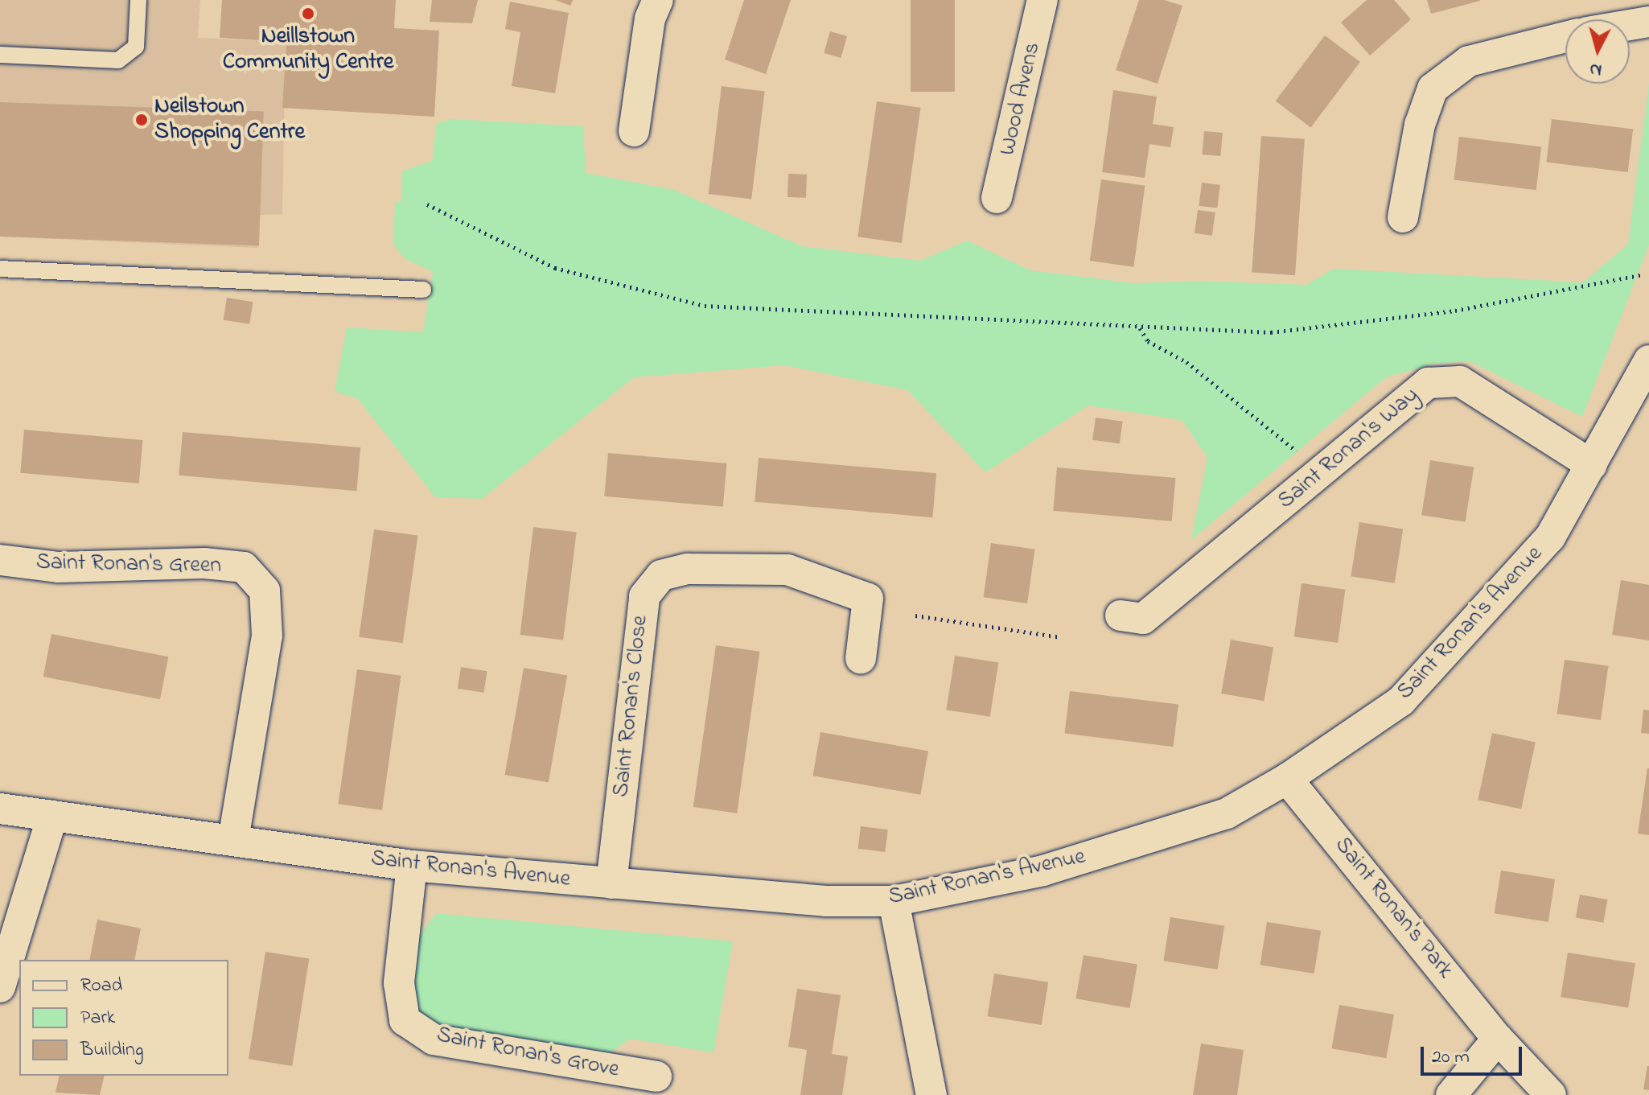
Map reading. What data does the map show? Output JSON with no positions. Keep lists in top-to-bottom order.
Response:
{
  "streets": {
    "street": [
      "Wood Avens",
      "Saint Ronan's Way",
      "Saint Ronan's Green",
      "Saint Ronan's Avenue",
      "Saint Ronan's Close",
      "Saint Ronan's Park",
      "Saint Ronan's Grove"
    ]
  },
  "crossings": [
    ["Saint Ronan's Way", "Saint Ronan's Avenue"],
    ["Saint Ronan's Green", "Saint Ronan's Avenue"],
    ["Saint Ronan's Avenue", "Saint Ronan's Close"],
    ["Saint Ronan's Avenue", "Saint Ronan's Park"],
    ["Saint Ronan's Avenue", "Saint Ronan's Grove"]
  ],
  "places": ["Neillstown Community Centre", "Neilstown Shopping Centre"],
  "legend": ["Road", "Park", "Building"],
  "scale_bar": "20 m",
  "north": "bottom"
}
